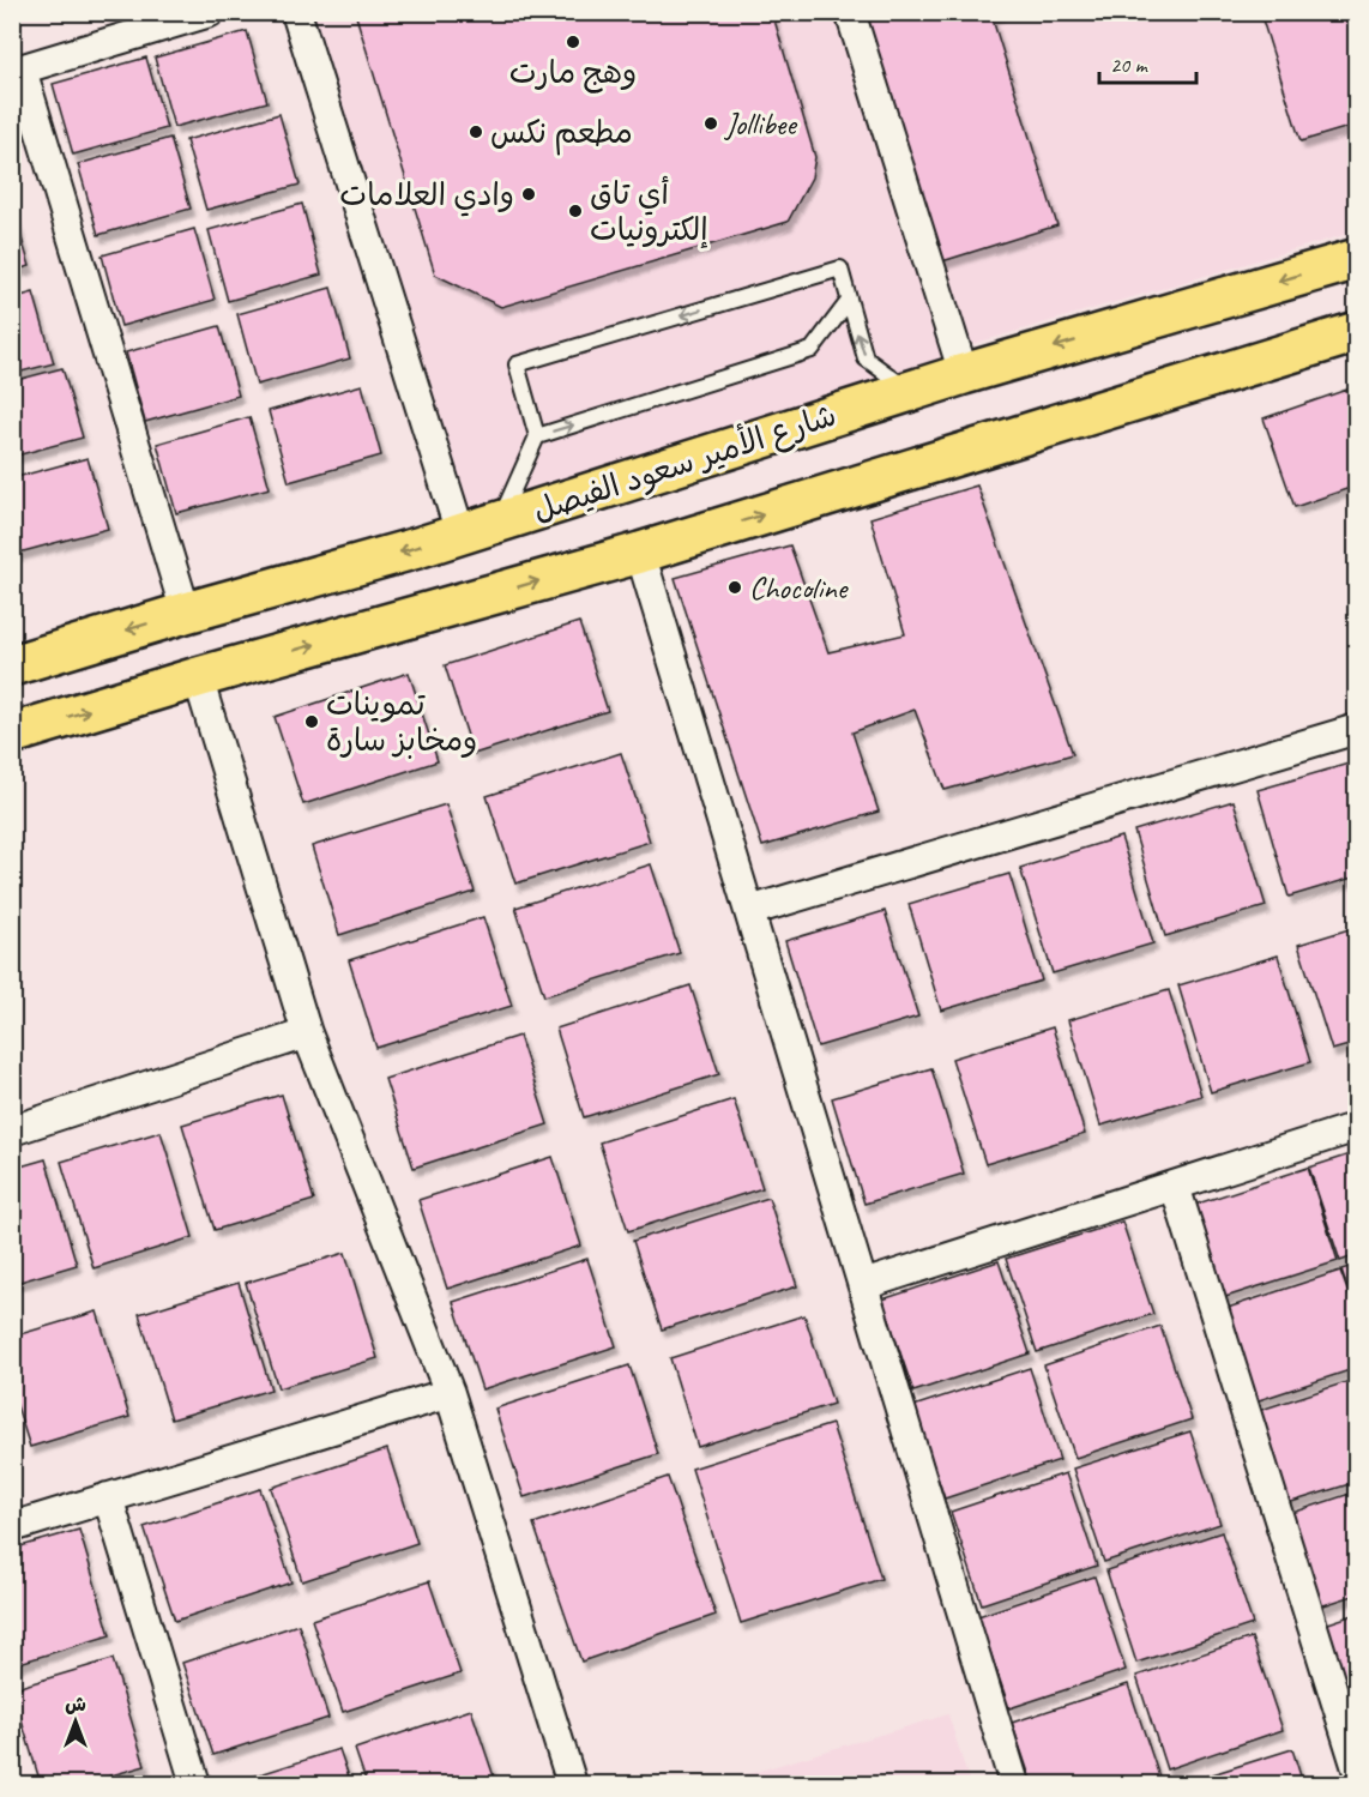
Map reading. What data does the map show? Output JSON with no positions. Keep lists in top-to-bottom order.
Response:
{
  "streets": {
    "main road": ["شارع الأمير سعود الفيصل"]
  },
  "places": [
    "وهج مارت",
    "Jollibee",
    "مطعم نكس",
    "وادي العلامات",
    "أي تاق إلكترونيات",
    "Chocoline",
    "تموينات ومخابز سارة"
  ],
  "scale_bar": "20 m",
  "north": "top"
}
